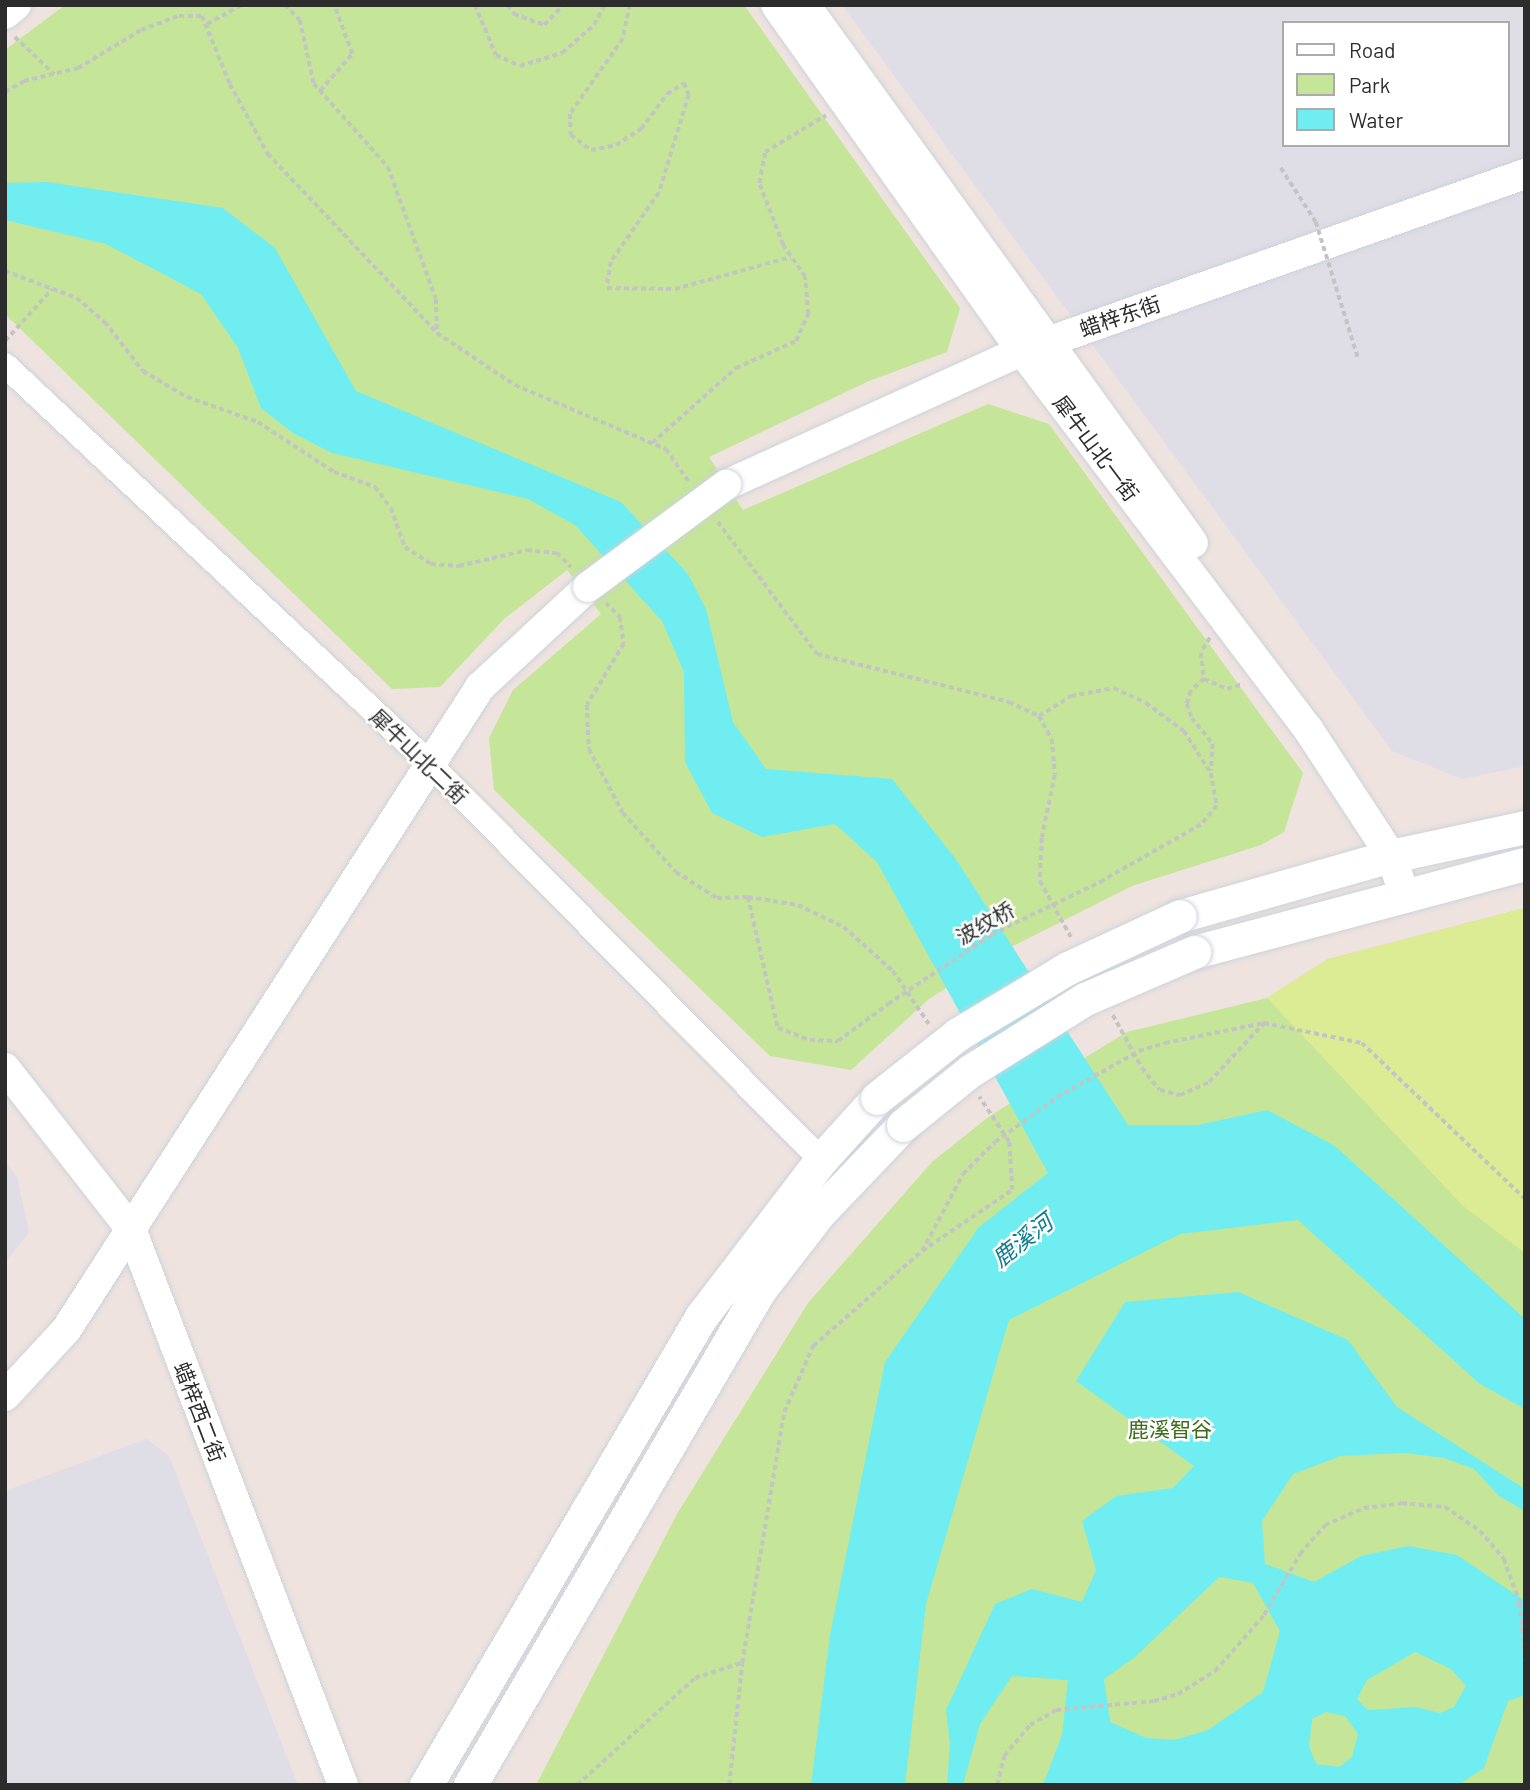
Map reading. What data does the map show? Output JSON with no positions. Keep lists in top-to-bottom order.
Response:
{
  "streets": {
    "street": [
      "蜡梓东街",
      "犀牛山北一街",
      "犀牛山北二街",
      "蜡梓西二街"
    ],
    "path": ["波纹桥"]
  },
  "crossings": [
    ["蜡梓东街", "犀牛山北一街"],
    ["蜡梓东街", "犀牛山北二街"],
    ["蜡梓东街", "蜡梓西二街"]
  ],
  "water": ["鹿溪河"],
  "parks": ["鹿溪智谷"],
  "legend": ["Road", "Park", "Water"]
}
